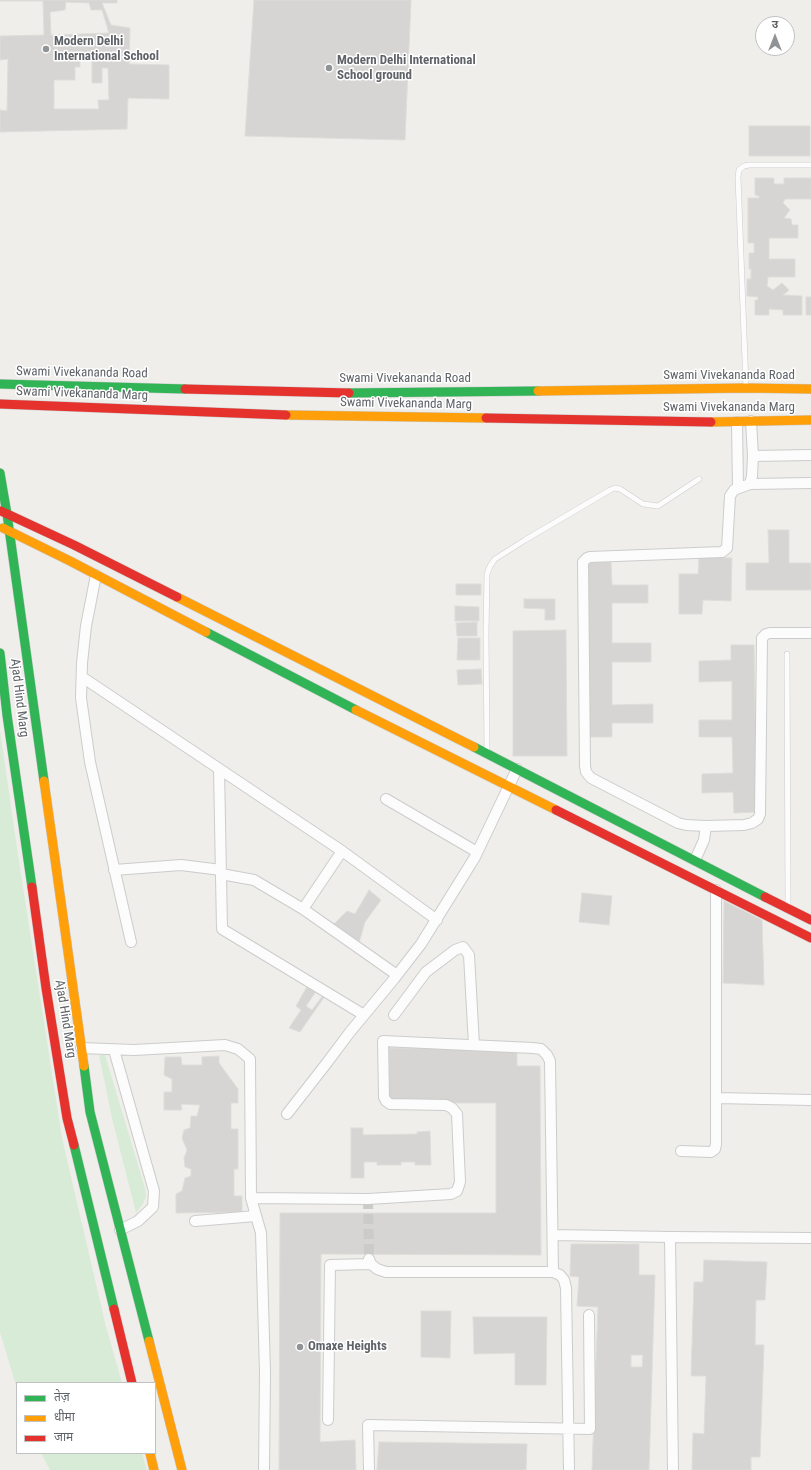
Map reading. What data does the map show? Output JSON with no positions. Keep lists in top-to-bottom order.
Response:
{
  "streets": {
    "street": ["Swami Vivekananda Road", "Swami Vivekananda Marg", "Ajad Hind Marg"]
  },
  "places": ["Modern Delhi International School", "Modern Delhi International School ground", "Omaxe Heights"],
  "legend": ["तेज़", "धीमा", "जाम"],
  "north": "top"
}
